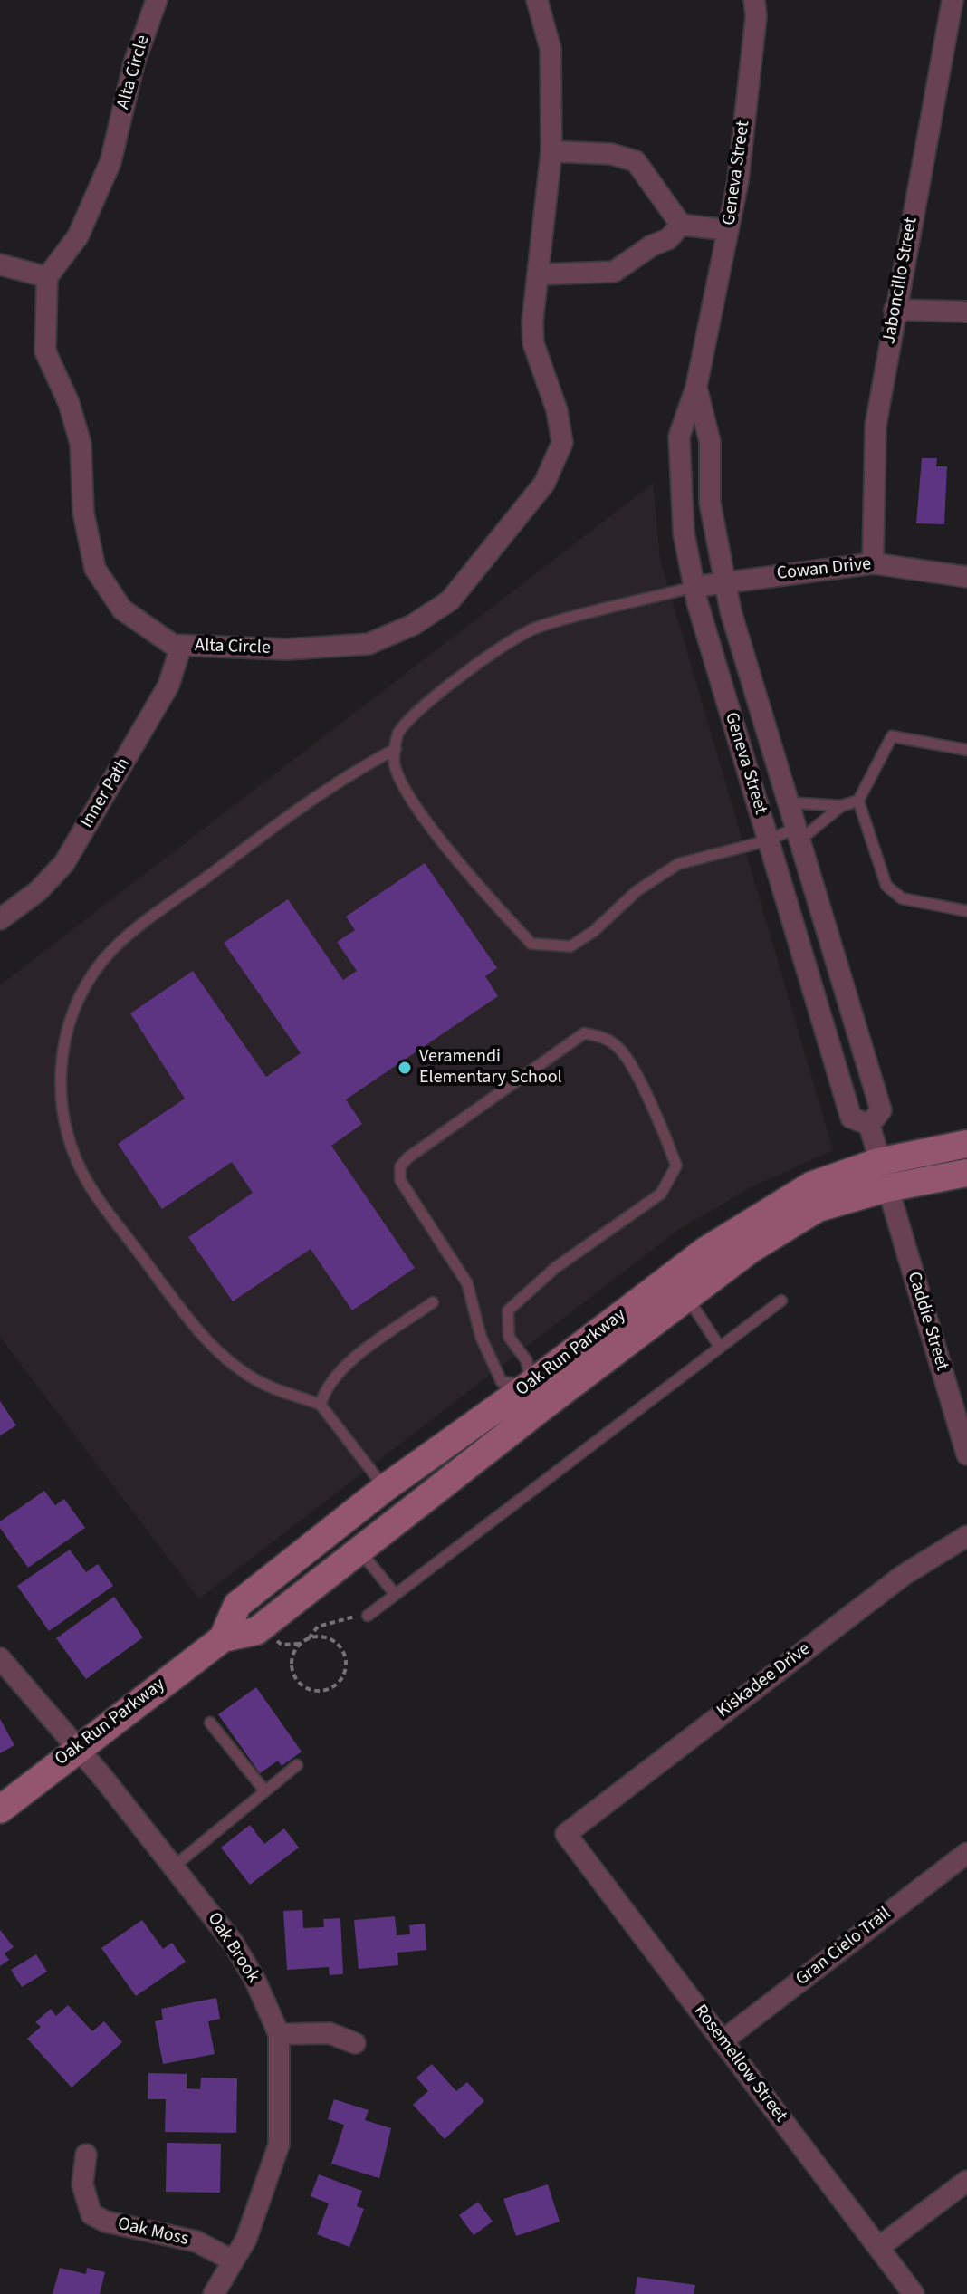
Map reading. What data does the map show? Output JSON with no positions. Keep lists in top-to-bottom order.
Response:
{
  "streets": {
    "street": [
      "Alta Circle",
      "Geneva Street",
      "Jaboncillo Street",
      "Cowan Drive",
      "Inner Path",
      "Caddie Street",
      "Oak Run Parkway",
      "Kiskadee Drive",
      "Gran Cielo Trail",
      "Oak Brook",
      "Rosemellow Street",
      "Oak Moss"
    ]
  },
  "crossings": [
    ["Alta Circle", "Inner Path"],
    ["Geneva Street", "Cowan Drive"],
    ["Geneva Street", "Caddie Street"],
    ["Geneva Street", "Oak Run Parkway"],
    ["Jaboncillo Street", "Cowan Drive"],
    ["Caddie Street", "Oak Run Parkway"],
    ["Oak Run Parkway", "Oak Brook"],
    ["Kiskadee Drive", "Rosemellow Street"],
    ["Gran Cielo Trail", "Rosemellow Street"],
    ["Oak Brook", "Oak Moss"]
  ],
  "places": ["Veramendi Elementary School"]
}
